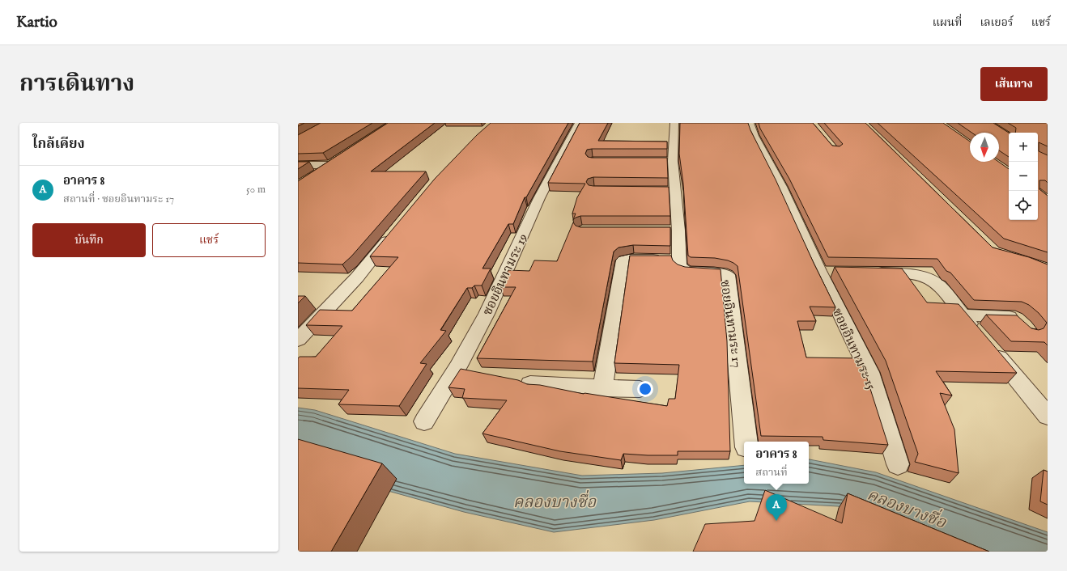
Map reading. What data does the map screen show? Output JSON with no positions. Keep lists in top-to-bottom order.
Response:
{
  "streets": {
    "street": ["ซอยอินทามระ 19", "ซอยอินทามระ 17", "ซอยอินทามระ 15"]
  },
  "water": ["คลองบางซื่อ"],
  "north": "bottom",
  "page": {
    "header": "Kartio",
    "nav": ["แผนที่", "เลเยอร์", "แชร์"],
    "title": "การเดินทาง",
    "buttons": [
      "เส้นทาง",
      ["บันทึก", "แชร์"]
    ],
    "heading": "ใกล้เคียง",
    "map_buttons": ["+", "−"],
    "list": [
      {
        "mark": "A",
        "name": "อาคาร 8",
        "note": "สถานที่ · ซอยอินทามระ 17",
        "value": "50 m"
      }
    ],
    "popup": ["อาคาร 8", "สถานที่"],
    "pins": "A"
  }
}
